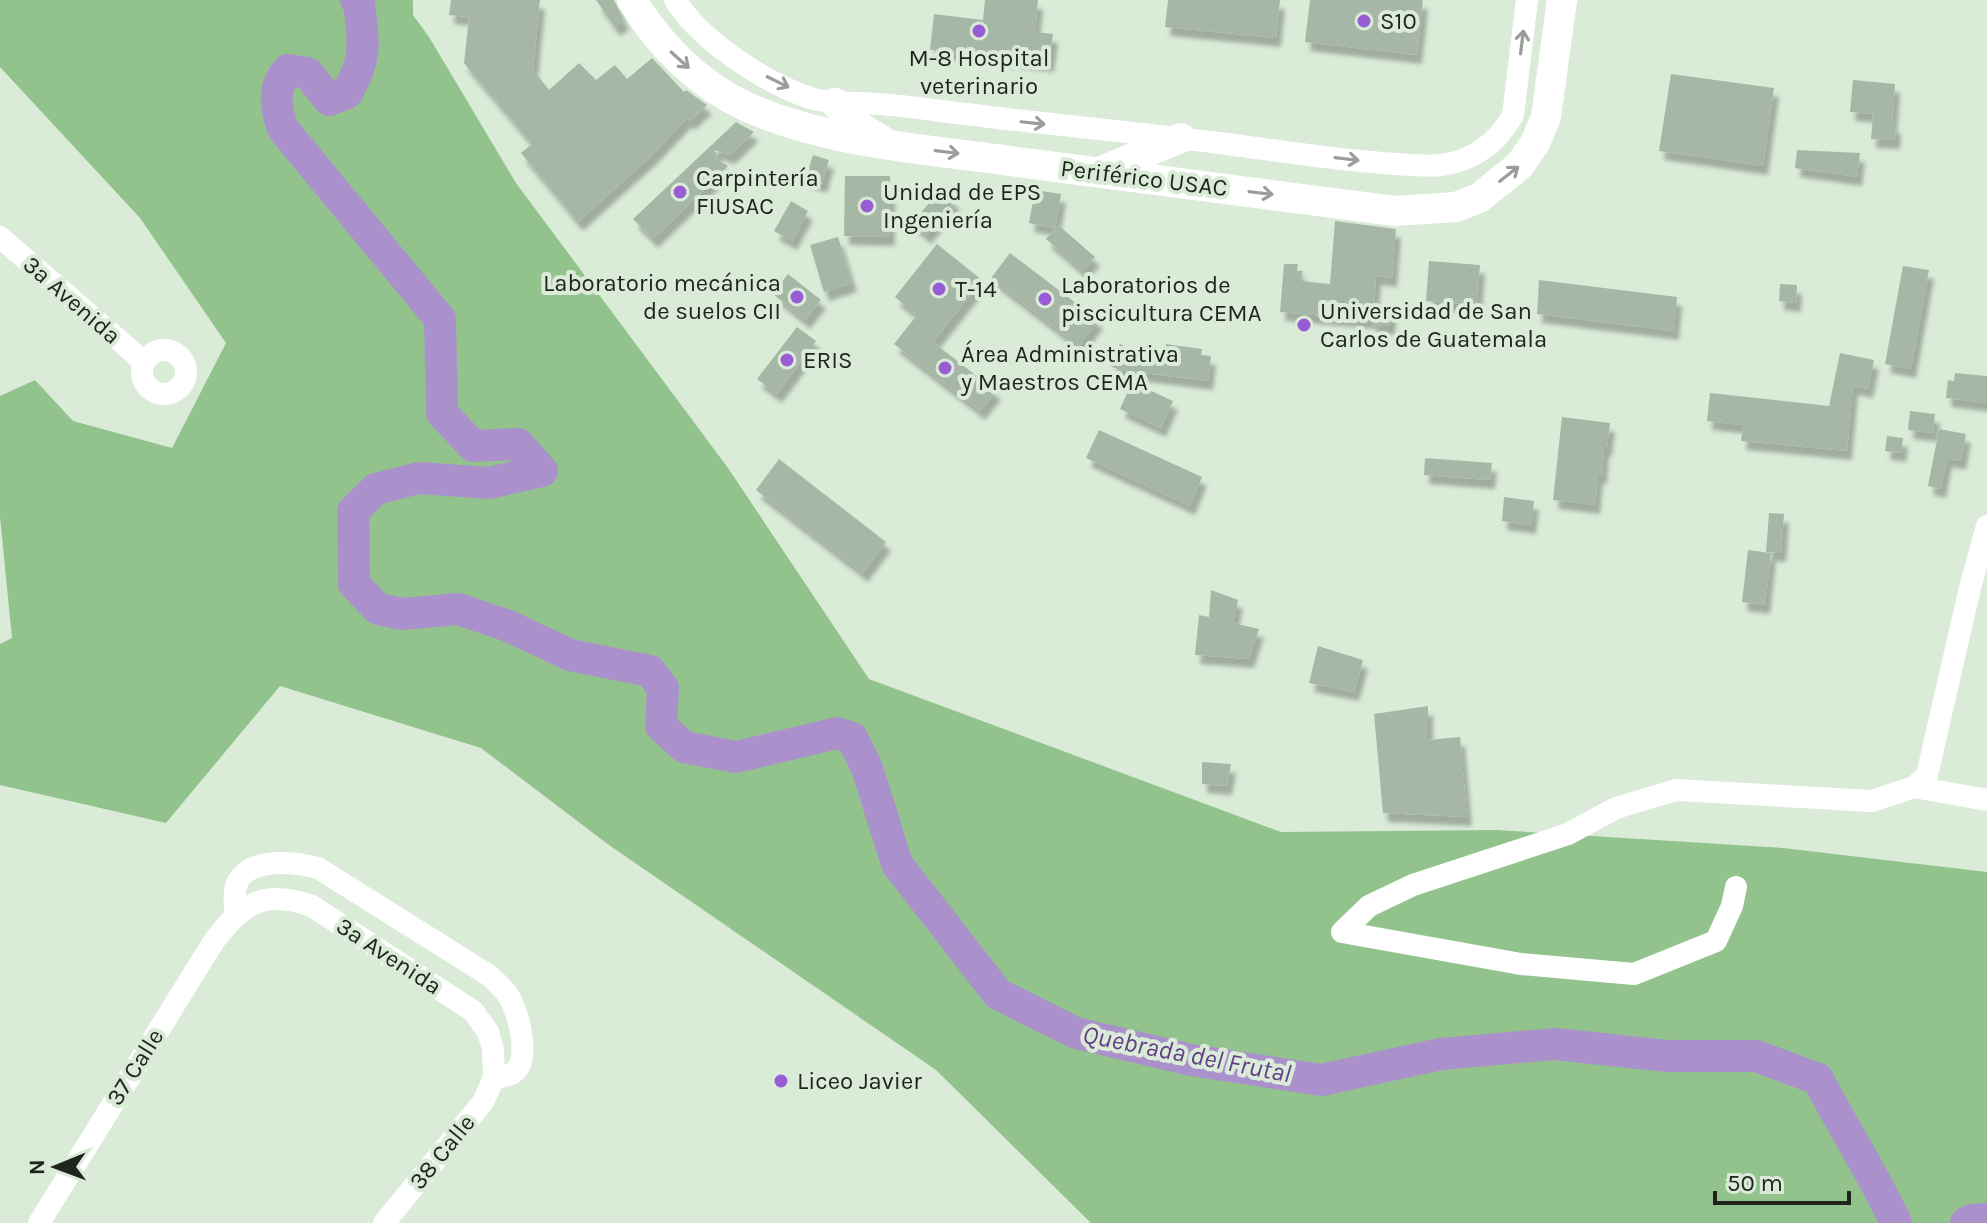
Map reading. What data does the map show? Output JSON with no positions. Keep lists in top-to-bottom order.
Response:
{
  "streets": {
    "street": [
      "Periférico USAC",
      "3a Avenida",
      "37 Calle",
      "38 Calle"
    ]
  },
  "crossings": [
    ["3a Avenida", "37 Calle"],
    ["3a Avenida", "38 Calle"]
  ],
  "one_way": ["Periférico USAC"],
  "water": ["Quebrada del Frutal"],
  "places": [
    "S10",
    "M-8 Hospital veterinario",
    "Carpintería FIUSAC",
    "Unidad de EPS Ingeniería",
    "T-14",
    "Laboratorio mecánica de suelos CII",
    "Laboratorios de piscicultura CEMA",
    "Universidad de San Carlos de Guatemala",
    "ERIS",
    "Área Administrativa y Maestros CEMA",
    "Liceo Javier"
  ],
  "scale_bar": "50 m",
  "north": "left"
}
